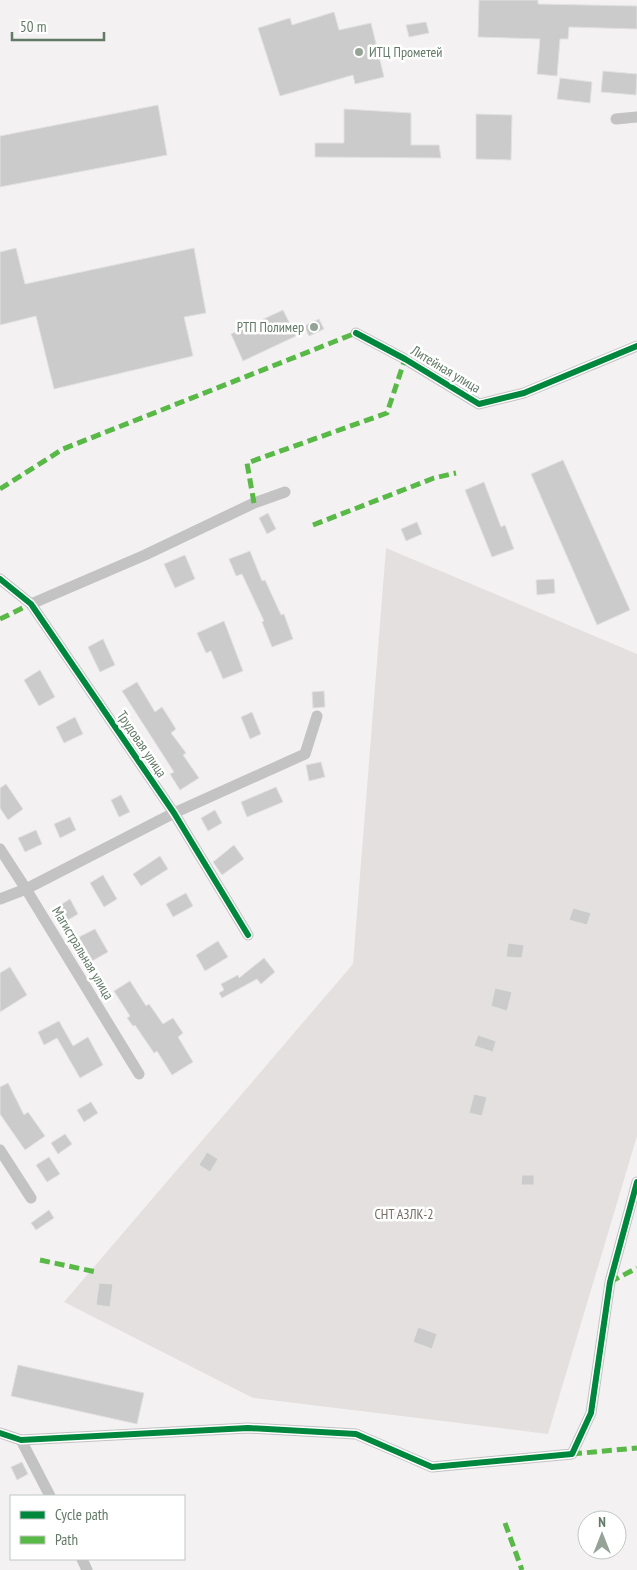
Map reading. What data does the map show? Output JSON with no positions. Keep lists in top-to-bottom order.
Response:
{
  "streets": {
    "street": ["Литейная улица", "Трудовая улица", "Магистральная улица"]
  },
  "parks": ["СНТ АЗЛК-2"],
  "places": ["ИТЦ Прометей", "РТП Полимер"],
  "legend": ["Cycle path", "Path"],
  "scale_bar": "50 m",
  "north": "top"
}
